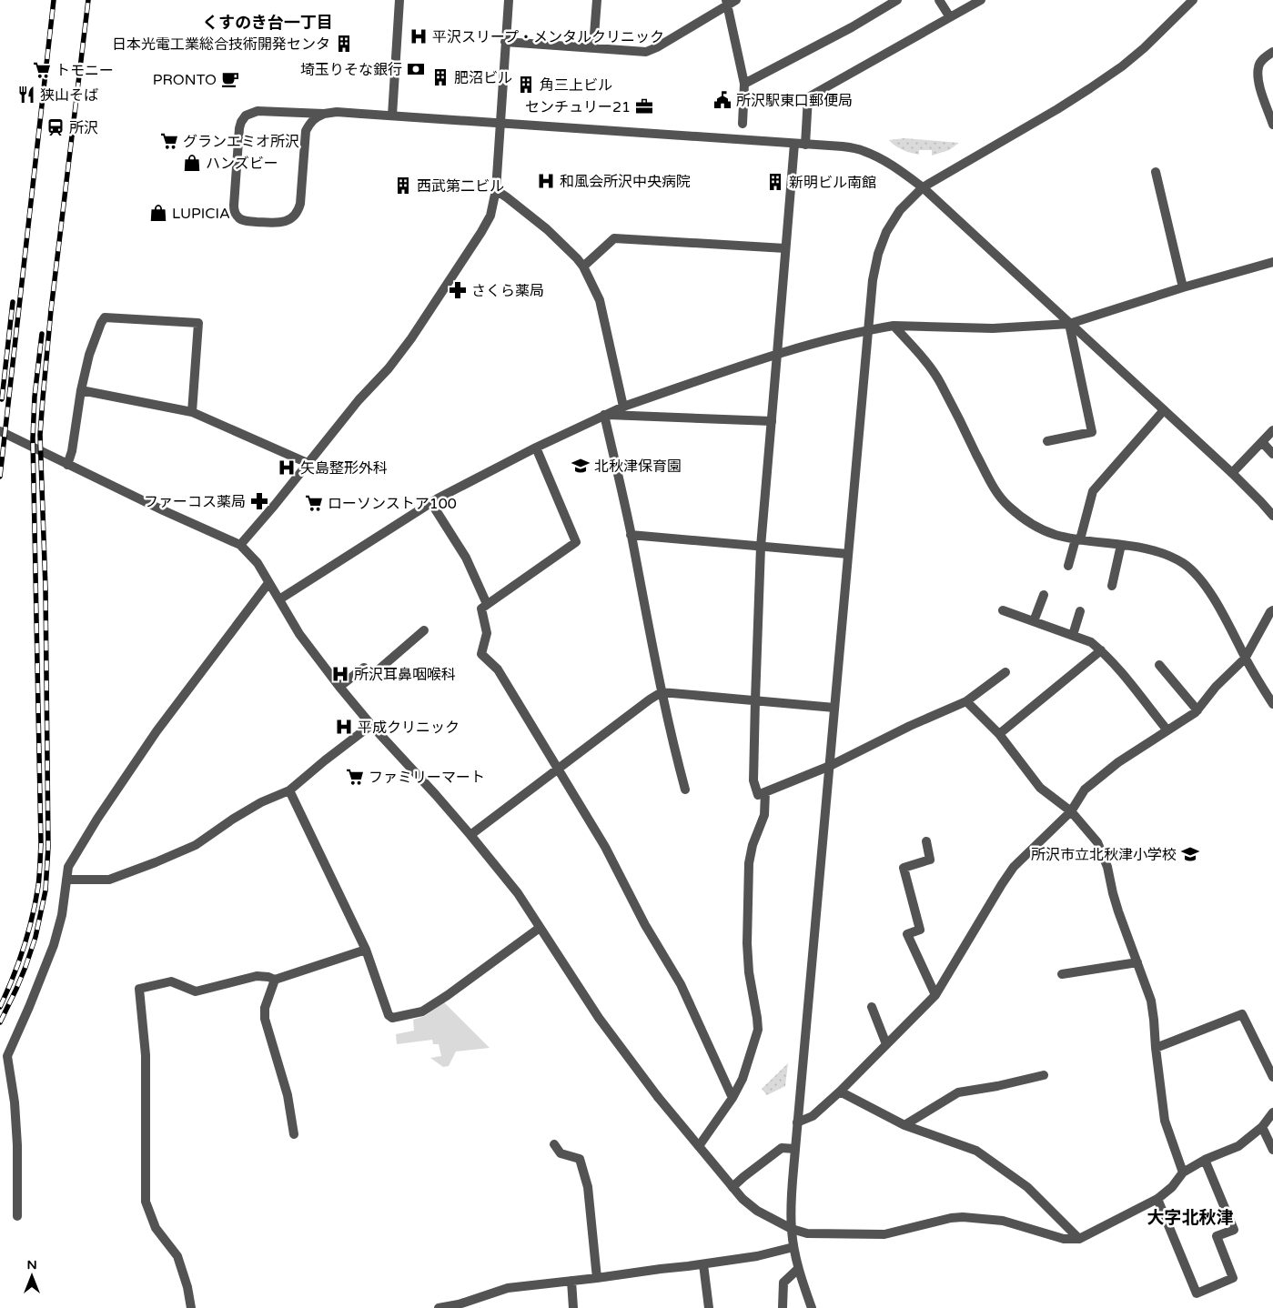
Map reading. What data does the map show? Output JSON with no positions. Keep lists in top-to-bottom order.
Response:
{
  "districts": ["くすのき台一丁目", "大字北秋津"],
  "places": {
    "hospital": [
      "平沢スリープ・メンタルクリニック",
      "和風会所沢中央病院",
      "矢島整形外科",
      "所沢耳鼻咽喉科",
      "平成クリニック"
    ],
    "building": [
      "日本光電工業総合技術開発センタ",
      "肥沼ビル",
      "角三上ビル",
      "新明ビル南館",
      "西武第二ビル"
    ],
    "bank": ["埼玉りそな銀行"],
    "supermarket": [
      "トモニー",
      "グランエミオ所沢",
      "ローソンストア100",
      "ファミリーマート"
    ],
    "cafe": ["PRONTO"],
    "restaurant": ["狭山そば"],
    "public building": ["所沢駅東口郵便局"],
    "office": ["センチュリー21"],
    "station": ["所沢"],
    "shop": ["ハンズビー", "LUPICIA"],
    "pharmacy": ["さくら薬局", "ファーコス薬局"],
    "school or university": ["北秋津保育園", "所沢市立北秋津小学校"]
  },
  "north": "top"
}
